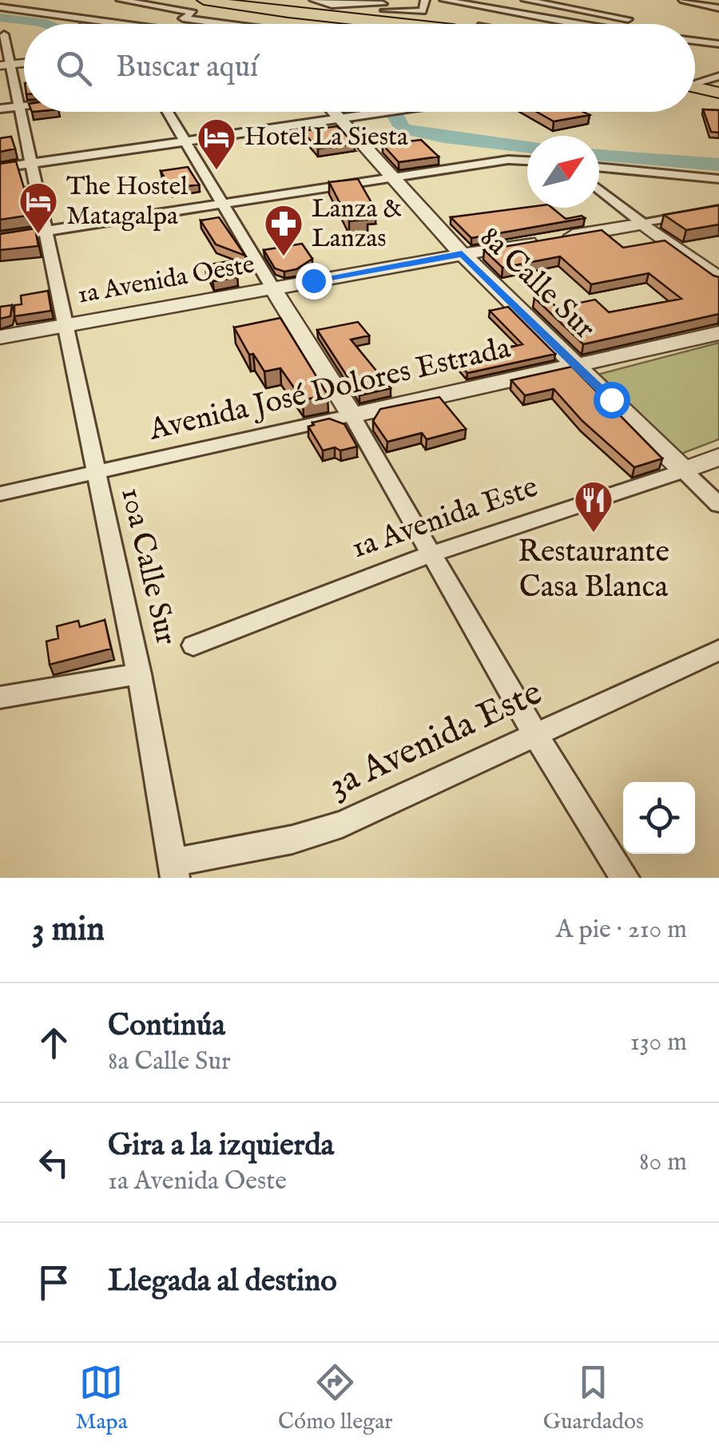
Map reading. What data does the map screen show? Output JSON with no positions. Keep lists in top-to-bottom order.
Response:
{
  "streets": {
    "street": [
      "1a Avenida Oeste",
      "8a Calle Sur",
      "Avenida José Dolores Estrada",
      "1a Avenida Este",
      "10a Calle Sur",
      "3a Avenida Este"
    ]
  },
  "crossings": [
    ["1a Avenida Oeste", "8a Calle Sur"],
    ["1a Avenida Oeste", "10a Calle Sur"],
    ["8a Calle Sur", "Avenida José Dolores Estrada"],
    ["8a Calle Sur", "1a Avenida Este"],
    ["Avenida José Dolores Estrada", "10a Calle Sur"],
    ["10a Calle Sur", "3a Avenida Este"]
  ],
  "places": {
    "hotel": ["Hotel La Siesta", "The Hostel Matagalpa"],
    "pharmacy": ["Lanza & Lanzas"],
    "restaurant": ["Restaurante Casa Blanca"]
  },
  "north": "top right",
  "page": {
    "search": "Buscar aquí",
    "heading": ["3 min", "A pie · 210 m"],
    "list": [
      ["Continúa", "8a Calle Sur", "130 m"],
      ["Gira a la izquierda", "1a Avenida Oeste", "80 m"],
      "Llegada al destino"
    ],
    "nav": ["Mapa", "Cómo llegar", "Guardados"]
  }
}
